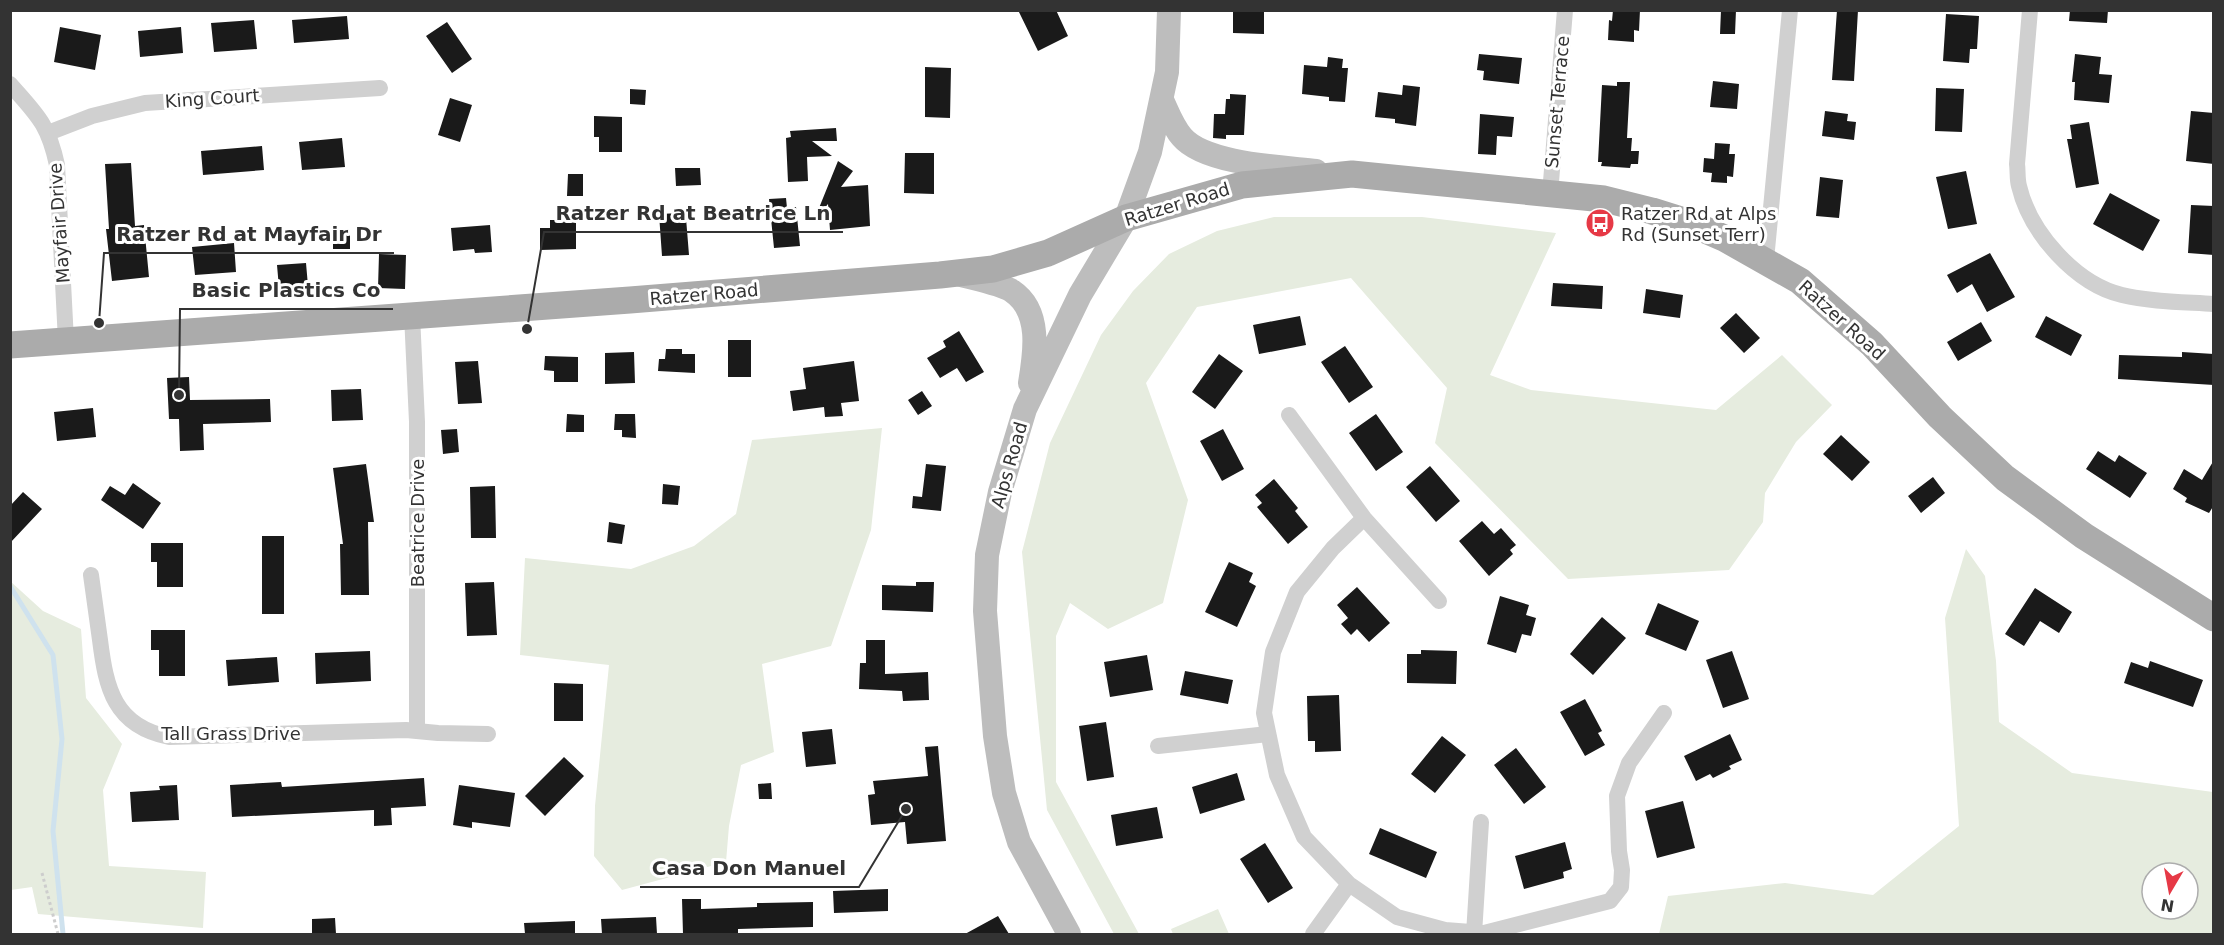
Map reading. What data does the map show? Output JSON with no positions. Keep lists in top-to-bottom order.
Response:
{
  "streets": {
    "main road": ["Ratzer Road", "Alps Road"],
    "street": [
      "King Court",
      "Sunset Terrace",
      "Mayfair Drive",
      "Beatrice Drive",
      "Tall Grass Drive"
    ]
  },
  "crossings": [
    ["King Court", "Mayfair Drive"],
    ["Sunset Terrace", "Ratzer Road"],
    ["Ratzer Road", "Mayfair Drive"],
    ["Ratzer Road", "Alps Road"],
    ["Ratzer Road", "Beatrice Drive"],
    ["Beatrice Drive", "Tall Grass Drive"]
  ],
  "places": {
    "bus stop": ["Ratzer Rd at Alps Rd (Sunset Terr)"],
    "other": [
      "Ratzer Rd at Mayfair Dr",
      "Ratzer Rd at Beatrice Ln",
      "Basic Plastics Co",
      "Casa Don Manuel"
    ]
  },
  "north": "bottom"
}
